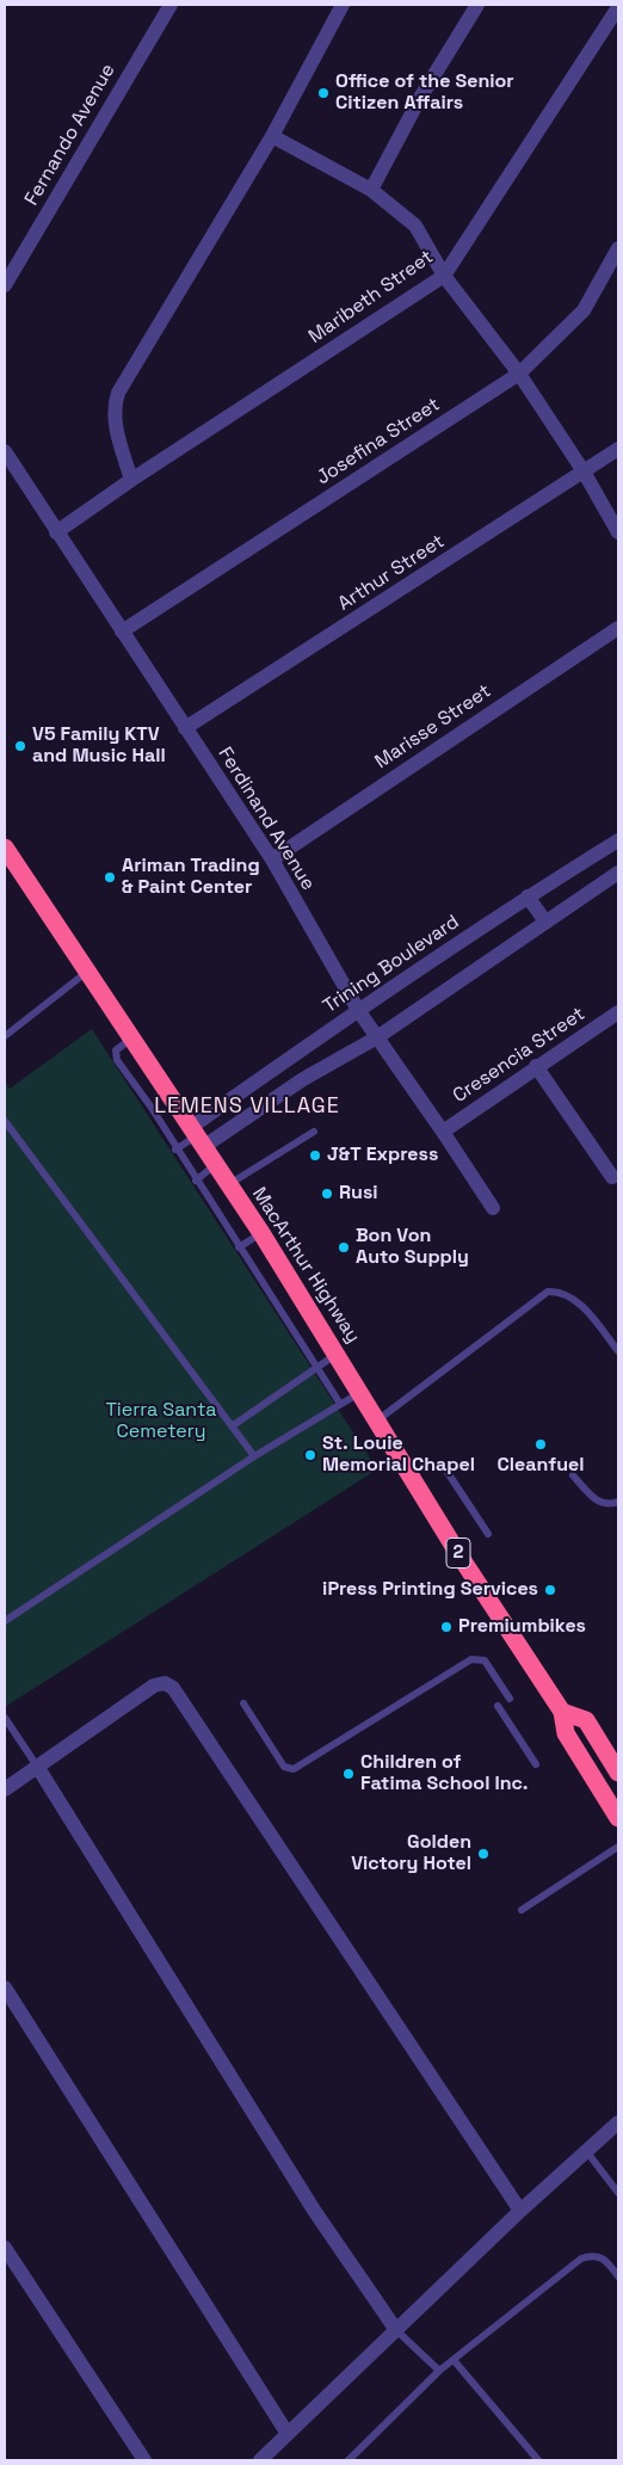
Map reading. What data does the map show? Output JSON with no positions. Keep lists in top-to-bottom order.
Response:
{
  "streets": {
    "highway": ["MacArthur Highway", "2"],
    "street": [
      "Fernando Avenue",
      "Maribeth Street",
      "Josefina Street",
      "Arthur Street",
      "Marisse Street",
      "Ferdinand Avenue",
      "Trining Boulevard",
      "Cresencia Street"
    ]
  },
  "crossings": [
    ["Maribeth Street", "Ferdinand Avenue"],
    ["Josefina Street", "Ferdinand Avenue"],
    ["Arthur Street", "Ferdinand Avenue"],
    ["Marisse Street", "Ferdinand Avenue"],
    ["Ferdinand Avenue", "Trining Boulevard"],
    ["Ferdinand Avenue", "Cresencia Street"],
    ["Trining Boulevard", "MacArthur Highway"]
  ],
  "districts": ["LEMENS VILLAGE"],
  "parks": ["Tierra Santa Cemetery"],
  "places": [
    "Office of the Senior Citizen Affairs",
    "V5 Family KTV and Music Hall",
    "Ariman Trading & Paint Center",
    "J&T Express",
    "Rusi",
    "Bon Von Auto Supply",
    "Cleanfuel",
    "St. Louie Memorial Chapel",
    "iPress Printing Services",
    "Premiumbikes",
    "Children of Fatima School Inc.",
    "Golden Victory Hotel"
  ]
}
